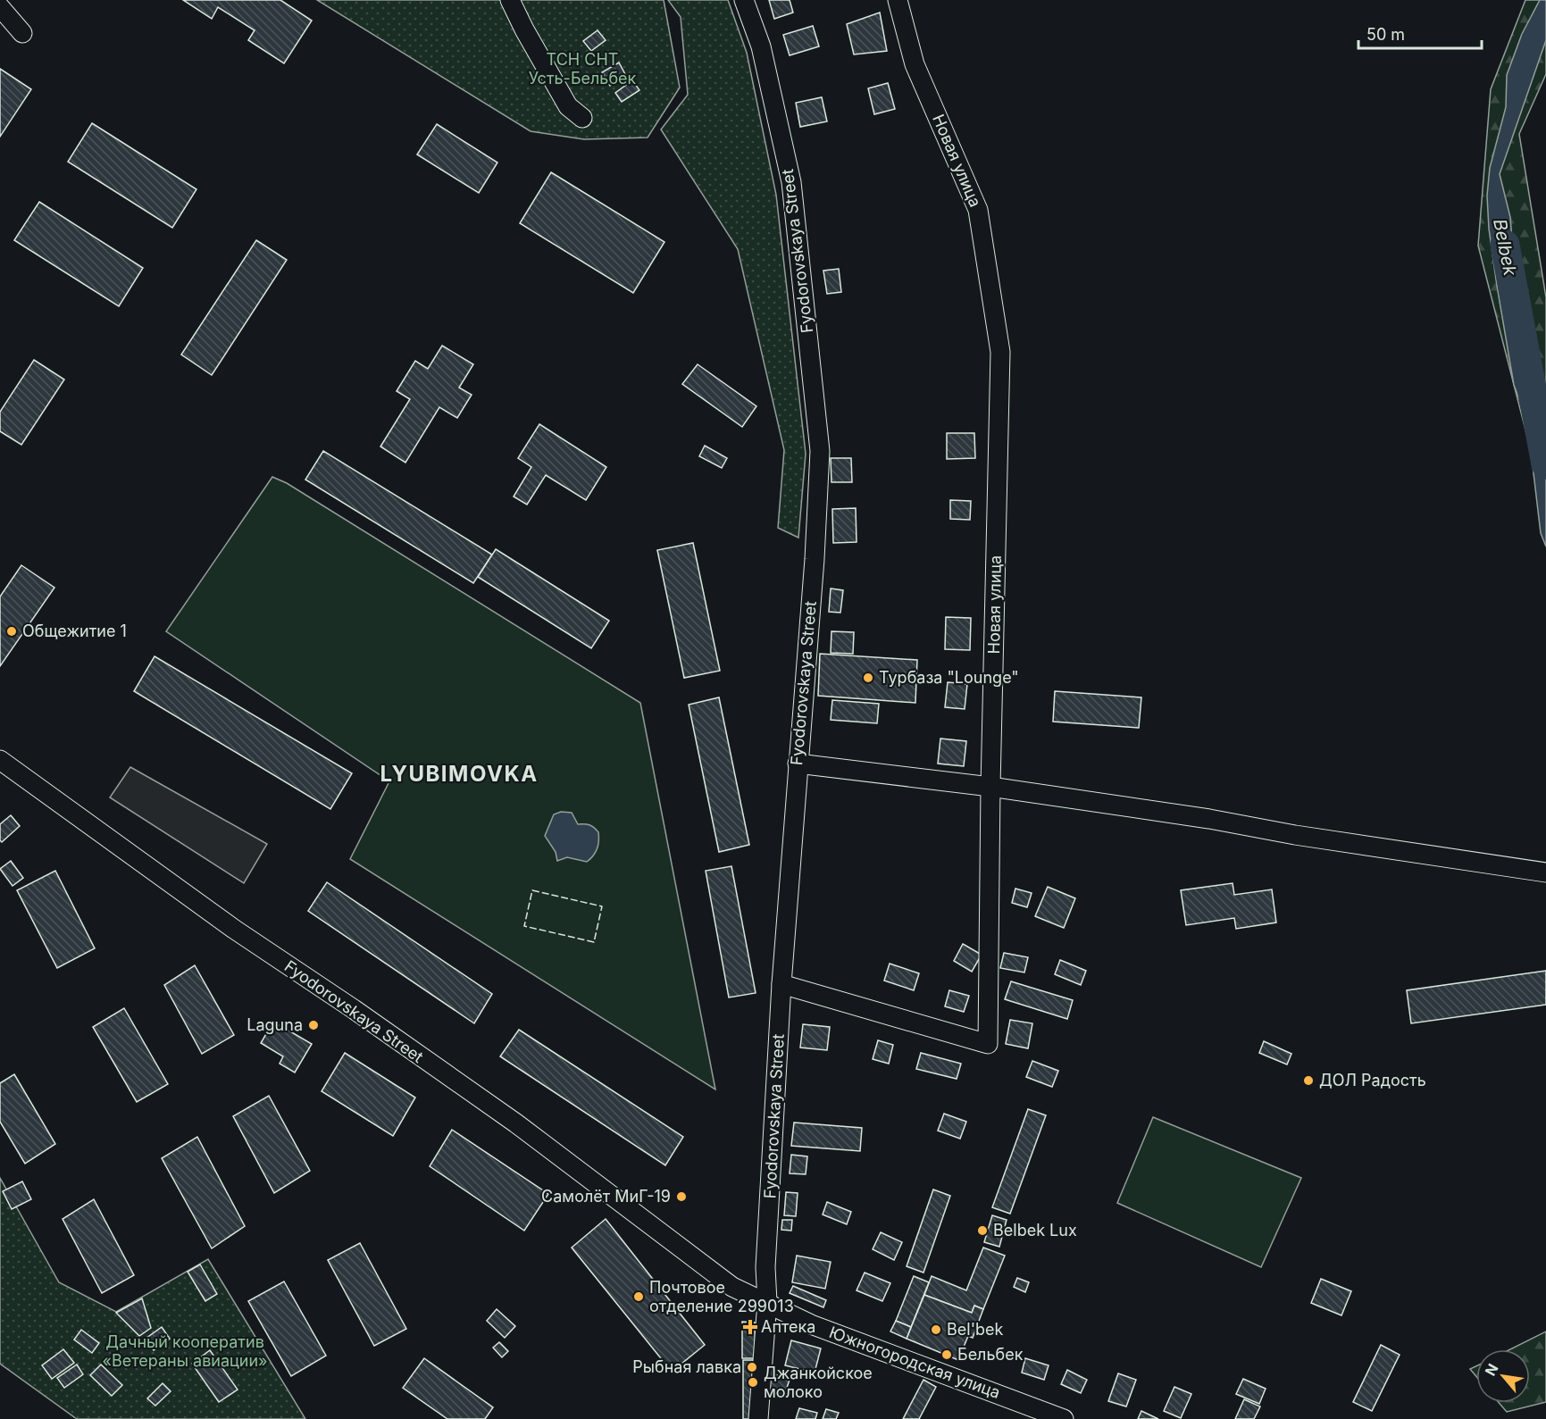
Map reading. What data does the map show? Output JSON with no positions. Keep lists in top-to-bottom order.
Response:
{
  "streets": {
    "street": ["Новая улица", "Fyodorovskaya Street", "Южногородская улица"]
  },
  "crossings": [
    ["Новая улица", "Fyodorovskaya Street"],
    ["Fyodorovskaya Street", "Южногородская улица"]
  ],
  "districts": ["LYUBIMOVKA"],
  "water": ["Belbek"],
  "parks": ["ТСН СНТ Усть-Бельбек", "Дачный кооператив «Ветераны авиации»"],
  "places": {
    "other": [
      "Общежитие 1",
      "Турбаза \"Lounge\"",
      "Laguna",
      "ДОЛ Радость",
      "Самолёт МиГ-19",
      "Belbek Lux",
      "Почтовое отделение 299013",
      "Bel'bek",
      "Бельбек",
      "Рыбная лавка",
      "Джанкойское молоко"
    ],
    "health": ["Аптека"]
  },
  "scale_bar": "50 m",
  "north": "top left"
}
